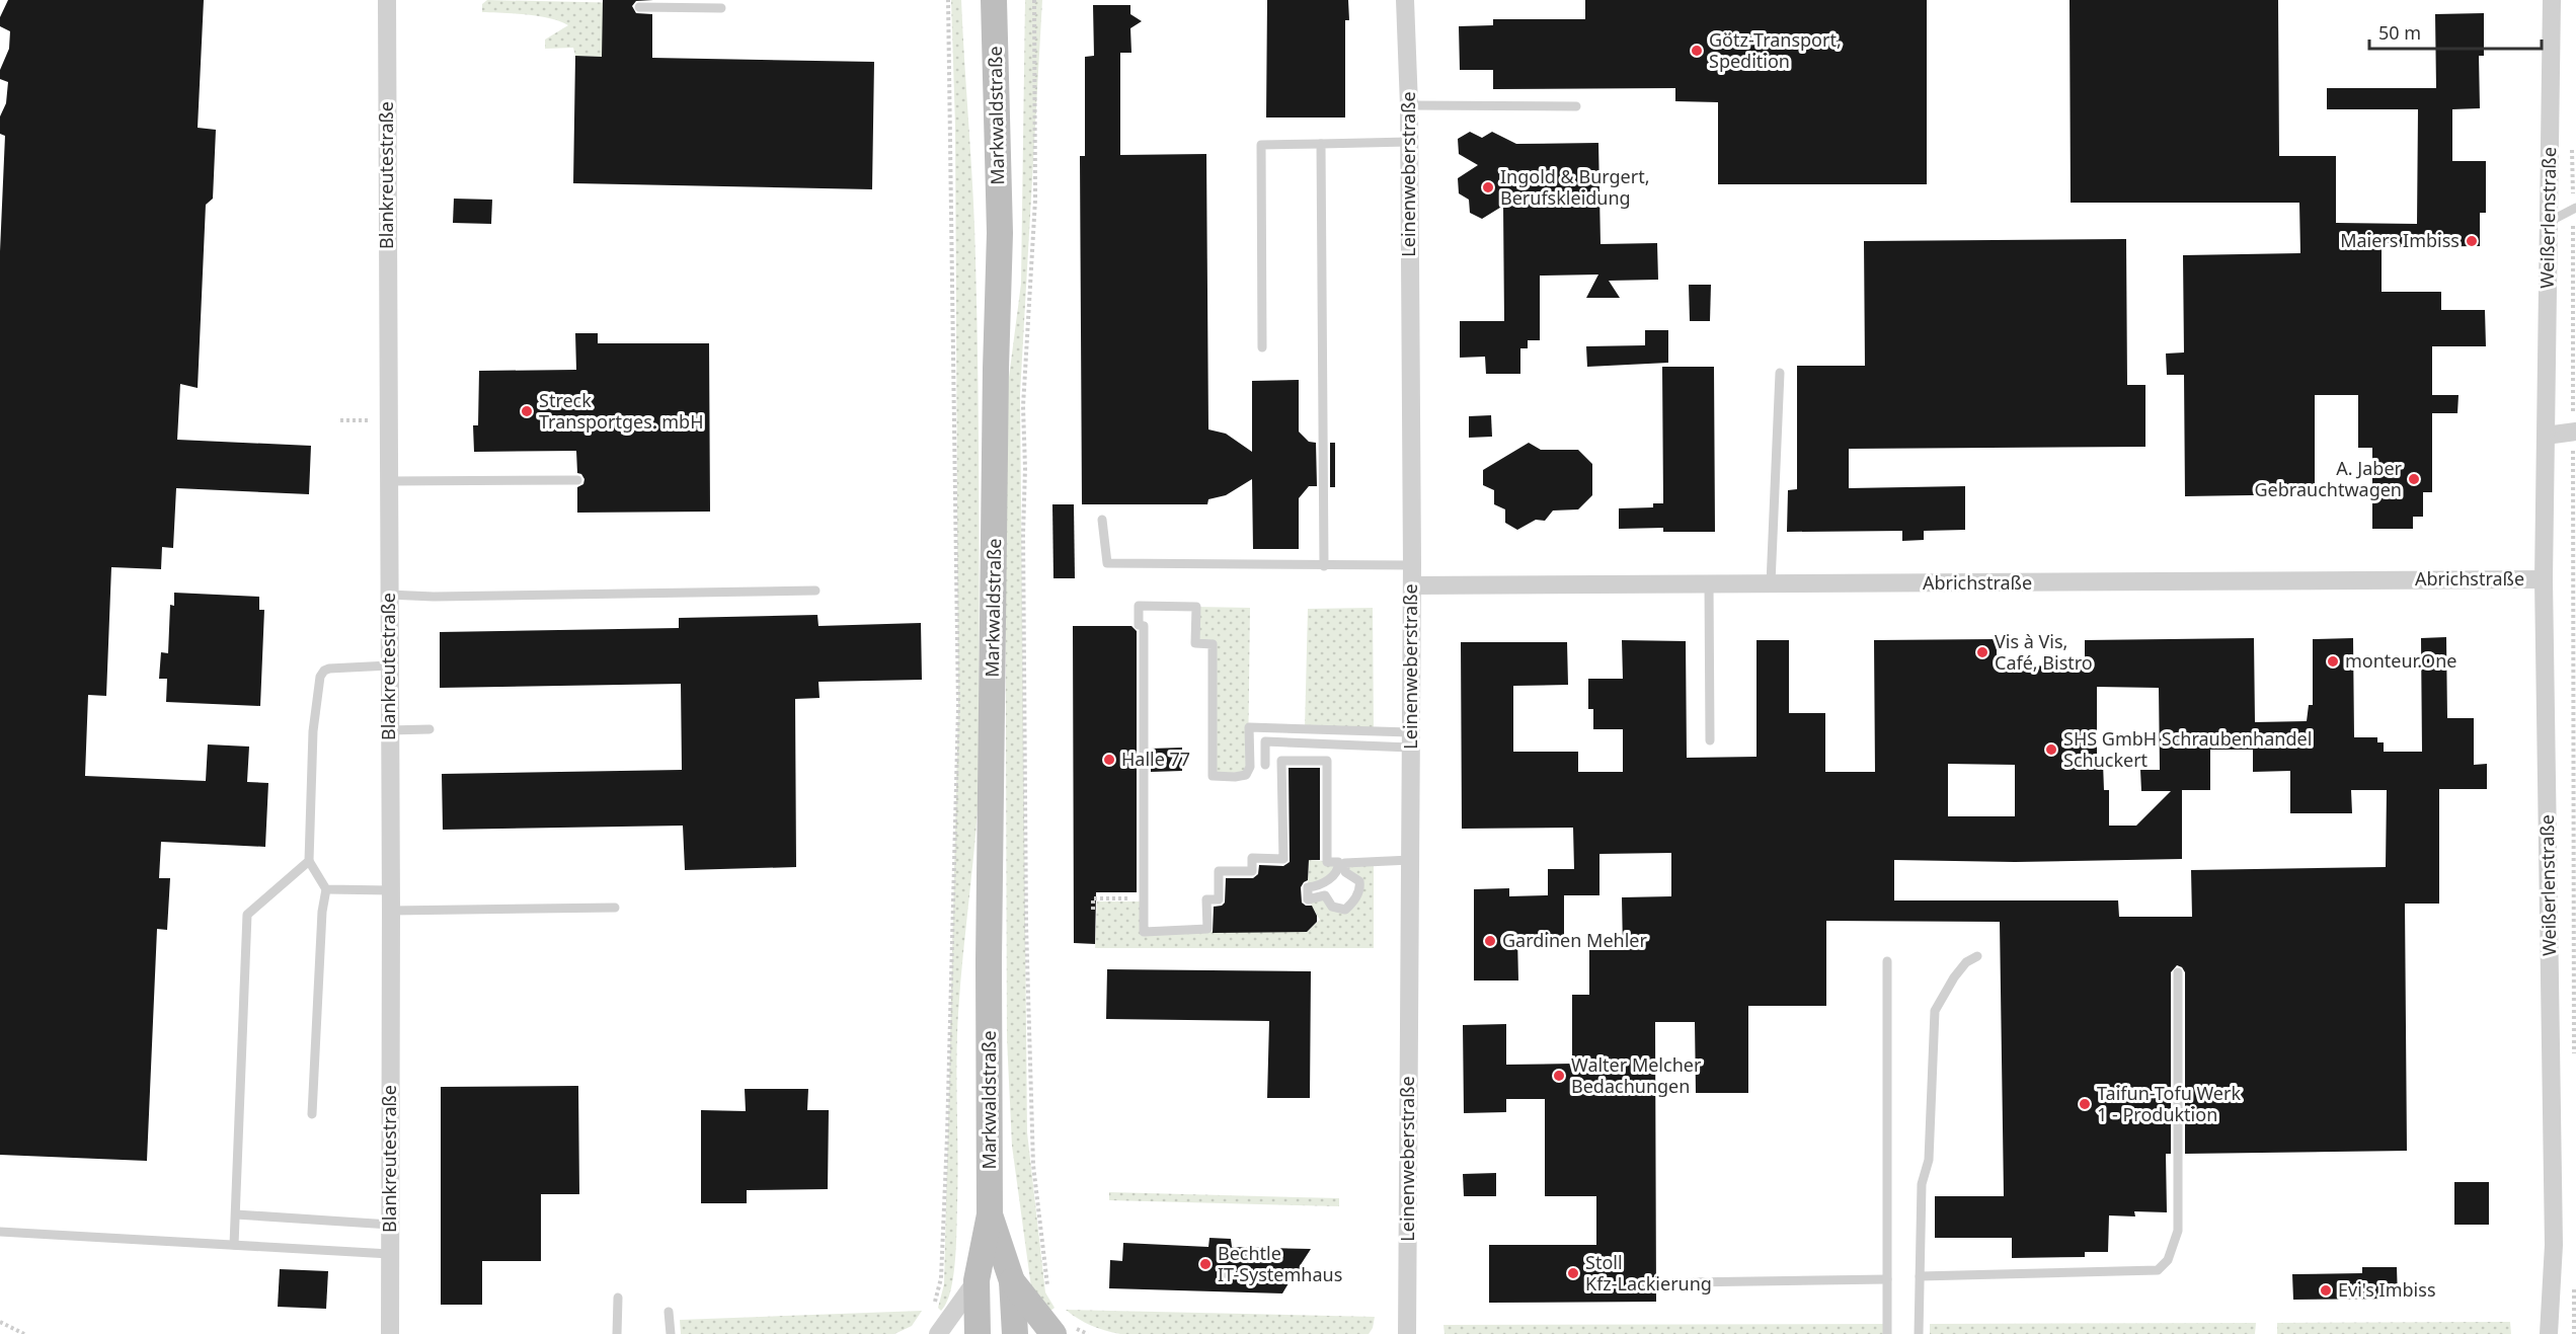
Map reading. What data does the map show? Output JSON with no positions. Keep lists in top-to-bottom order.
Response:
{
  "streets": {
    "main road": ["Markwaldstraße"],
    "street": [
      "Leinenweberstraße",
      "Blankreutestraße",
      "Weißerlenstraße",
      "Abrichstraße"
    ]
  },
  "crossings": [
    ["Leinenweberstraße", "Abrichstraße"],
    ["Weißerlenstraße", "Abrichstraße"]
  ],
  "places": [
    "Götz-Transport, Spedition",
    "Ingold & Burgert, Berufskleidung",
    "Maiers Imbiss",
    "Streck Transportges. mbH",
    "A. Jaber Gebrauchtwagen",
    "Vis à Vis, Café, Bistro",
    "monteur.One",
    "SHS GmbH Schraubenhandel Schuckert",
    "Halle 77",
    "Gardinen Mehler",
    "Walter Melcher Bedachungen",
    "Taifun-Tofu Werk 1 - Produktion",
    "Bechtle IT-Systemhaus",
    "Stoll Kfz-Lackierung",
    "Evi's Imbiss"
  ],
  "scale_bar": "50 m"
}
